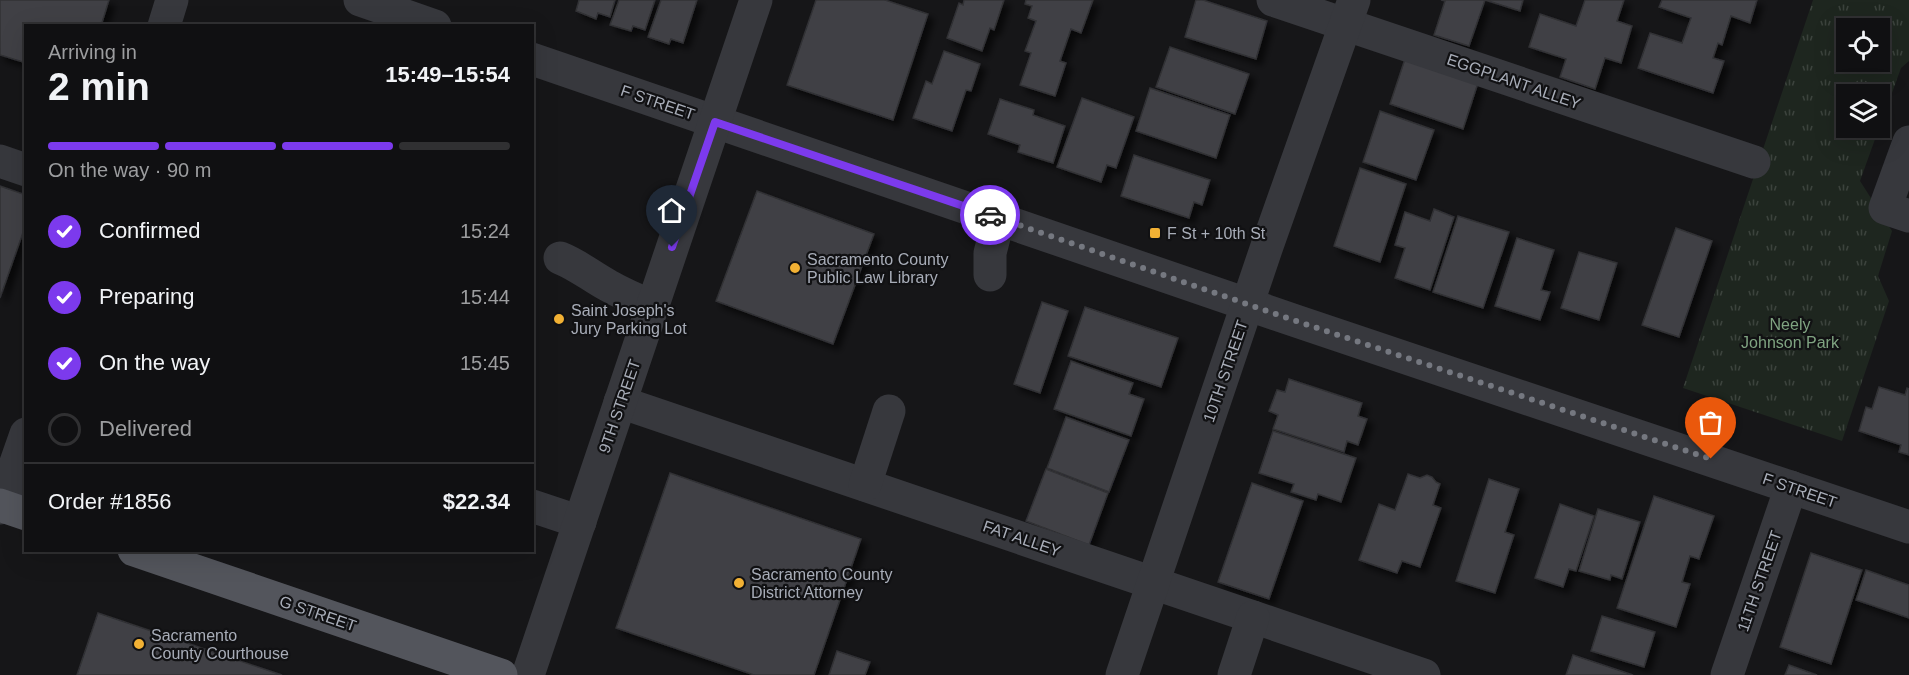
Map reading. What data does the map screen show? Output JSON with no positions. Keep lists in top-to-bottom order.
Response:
{
  "streets": {
    "main road": ["G STREET"],
    "street": [
      "EGGPLANT ALLEY",
      "F STREET",
      "10TH STREET",
      "9TH STREET",
      "FAT ALLEY",
      "11TH STREET"
    ]
  },
  "crossings": [
    ["EGGPLANT ALLEY", "10TH STREET"],
    ["F STREET", "10TH STREET"],
    ["F STREET", "9TH STREET"],
    ["F STREET", "11TH STREET"],
    ["10TH STREET", "FAT ALLEY"],
    ["9TH STREET", "FAT ALLEY"]
  ],
  "parks": ["Neely Johnson Park"],
  "places": {
    "transit": ["F St + 10th St"],
    "other": [
      "Sacramento County Public Law Library",
      "Saint Joseph's Jury Parking Lot",
      "Sacramento County District Attorney",
      "Sacramento County Courthouse"
    ]
  },
  "page": {
    "heading": ["2 min", "Arriving in", "15:49–15:54"],
    "panel": ["Order #1856", "$22.34"],
    "bar": "On the way · 90 m",
    "list": [
      ["Confirmed", "15:24"],
      ["Preparing", "15:44"],
      ["On the way", "15:45"],
      "Delivered"
    ]
  }
}
